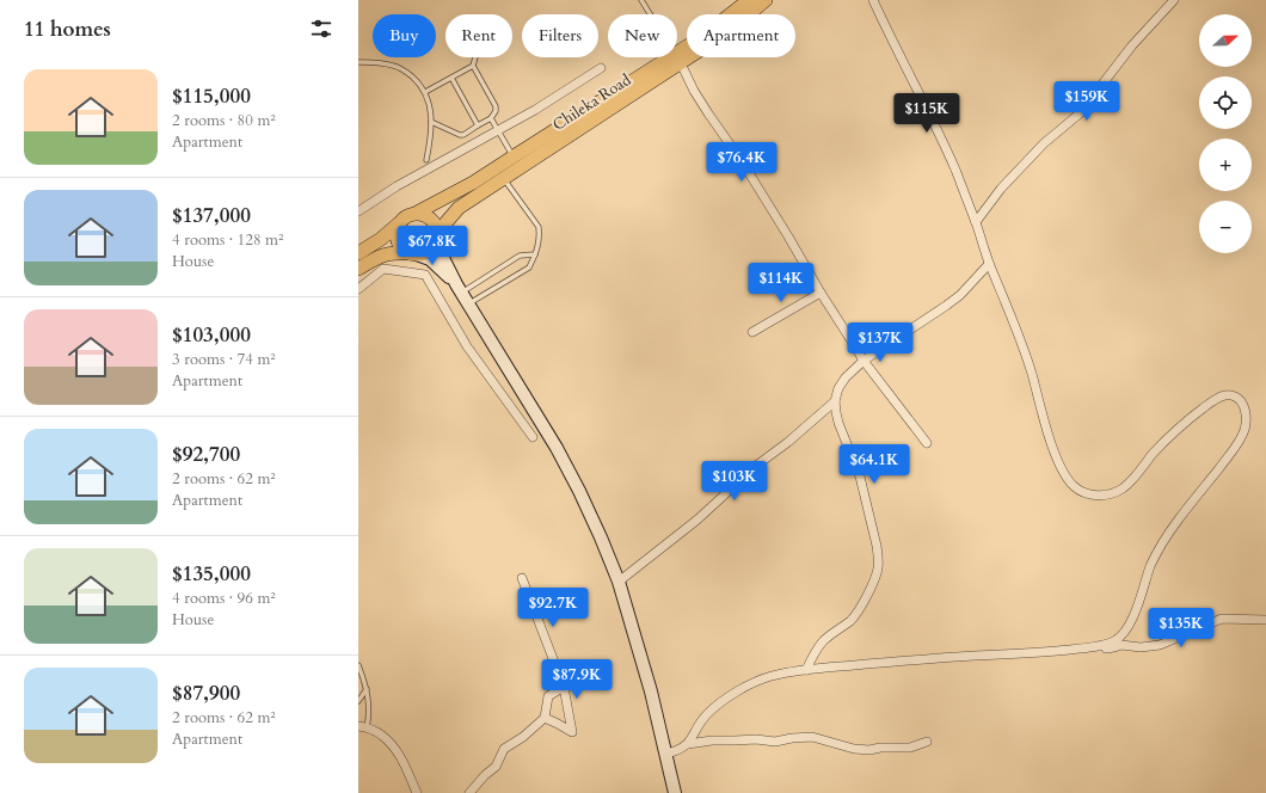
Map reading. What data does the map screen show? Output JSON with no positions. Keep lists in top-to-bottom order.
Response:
{
  "streets": {
    "highway": ["Chileka Road"]
  },
  "north": "right",
  "page": {
    "heading": "11 homes",
    "map_buttons": ["+", "−"],
    "chip": [
      "Buy",
      "Rent",
      "Filters",
      "New",
      "Apartment"
    ],
    "list": [
      {
        "name": "$115,000",
        "note": "2 rooms · 80 m² · Apartment"
      },
      {
        "name": "$137,000",
        "note": "4 rooms · 128 m² · House"
      },
      {
        "name": "$103,000",
        "note": "3 rooms · 74 m² · Apartment"
      },
      {
        "name": "$92,700",
        "note": "2 rooms · 62 m² · Apartment"
      },
      {
        "name": "$135,000",
        "note": "4 rooms · 96 m² · House"
      },
      {
        "name": "$87,900",
        "note": "2 rooms · 62 m² · Apartment"
      }
    ],
    "price": [
      "$159K",
      "$115K",
      "$76.4K",
      "$67.8K",
      "$114K",
      "$137K",
      "$64.1K",
      "$103K",
      "$92.7K",
      "$135K",
      "$87.9K"
    ]
  }
}
